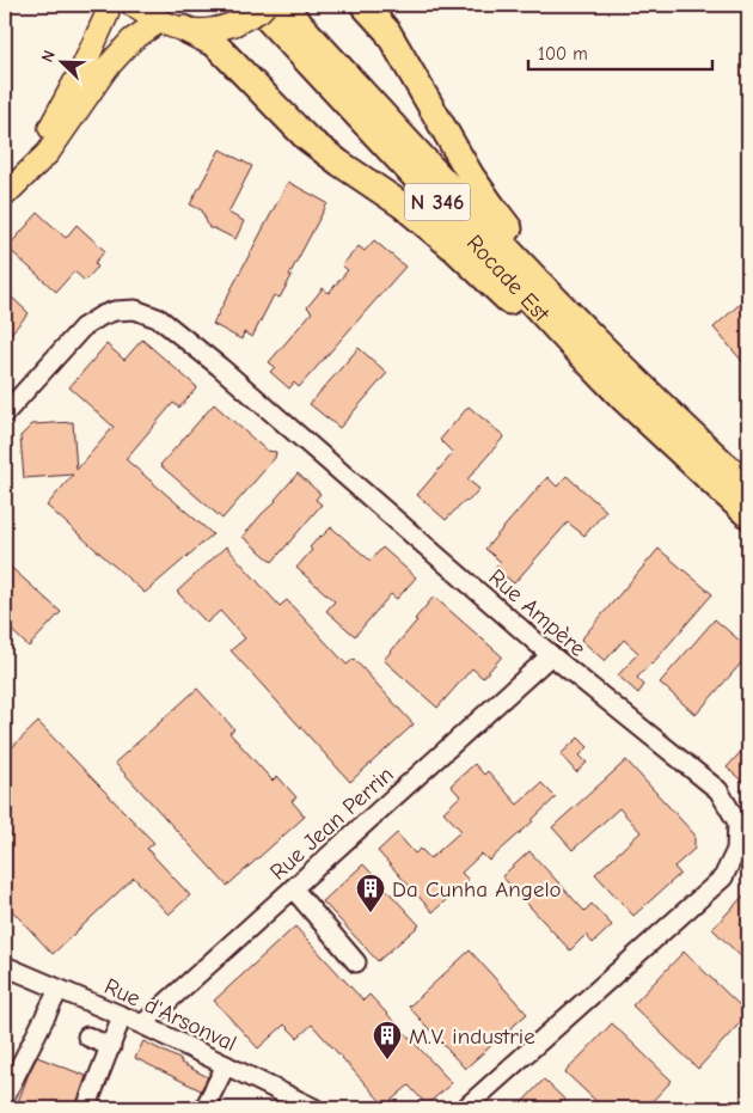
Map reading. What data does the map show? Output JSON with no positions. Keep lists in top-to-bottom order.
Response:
{
  "streets": {
    "highway": ["N 346", "Rocade Est"],
    "street": ["Rue Ampère", "Rue Jean Perrin", "Rue d'Arsonval"]
  },
  "crossings": [
    ["Rue Ampère", "Rue Jean Perrin"],
    ["Rue Jean Perrin", "Rue d'Arsonval"]
  ],
  "places": {
    "building": ["Da Cunha Angelo", "M.V. industrie"]
  },
  "scale_bar": "100 m",
  "north": "top left"
}
